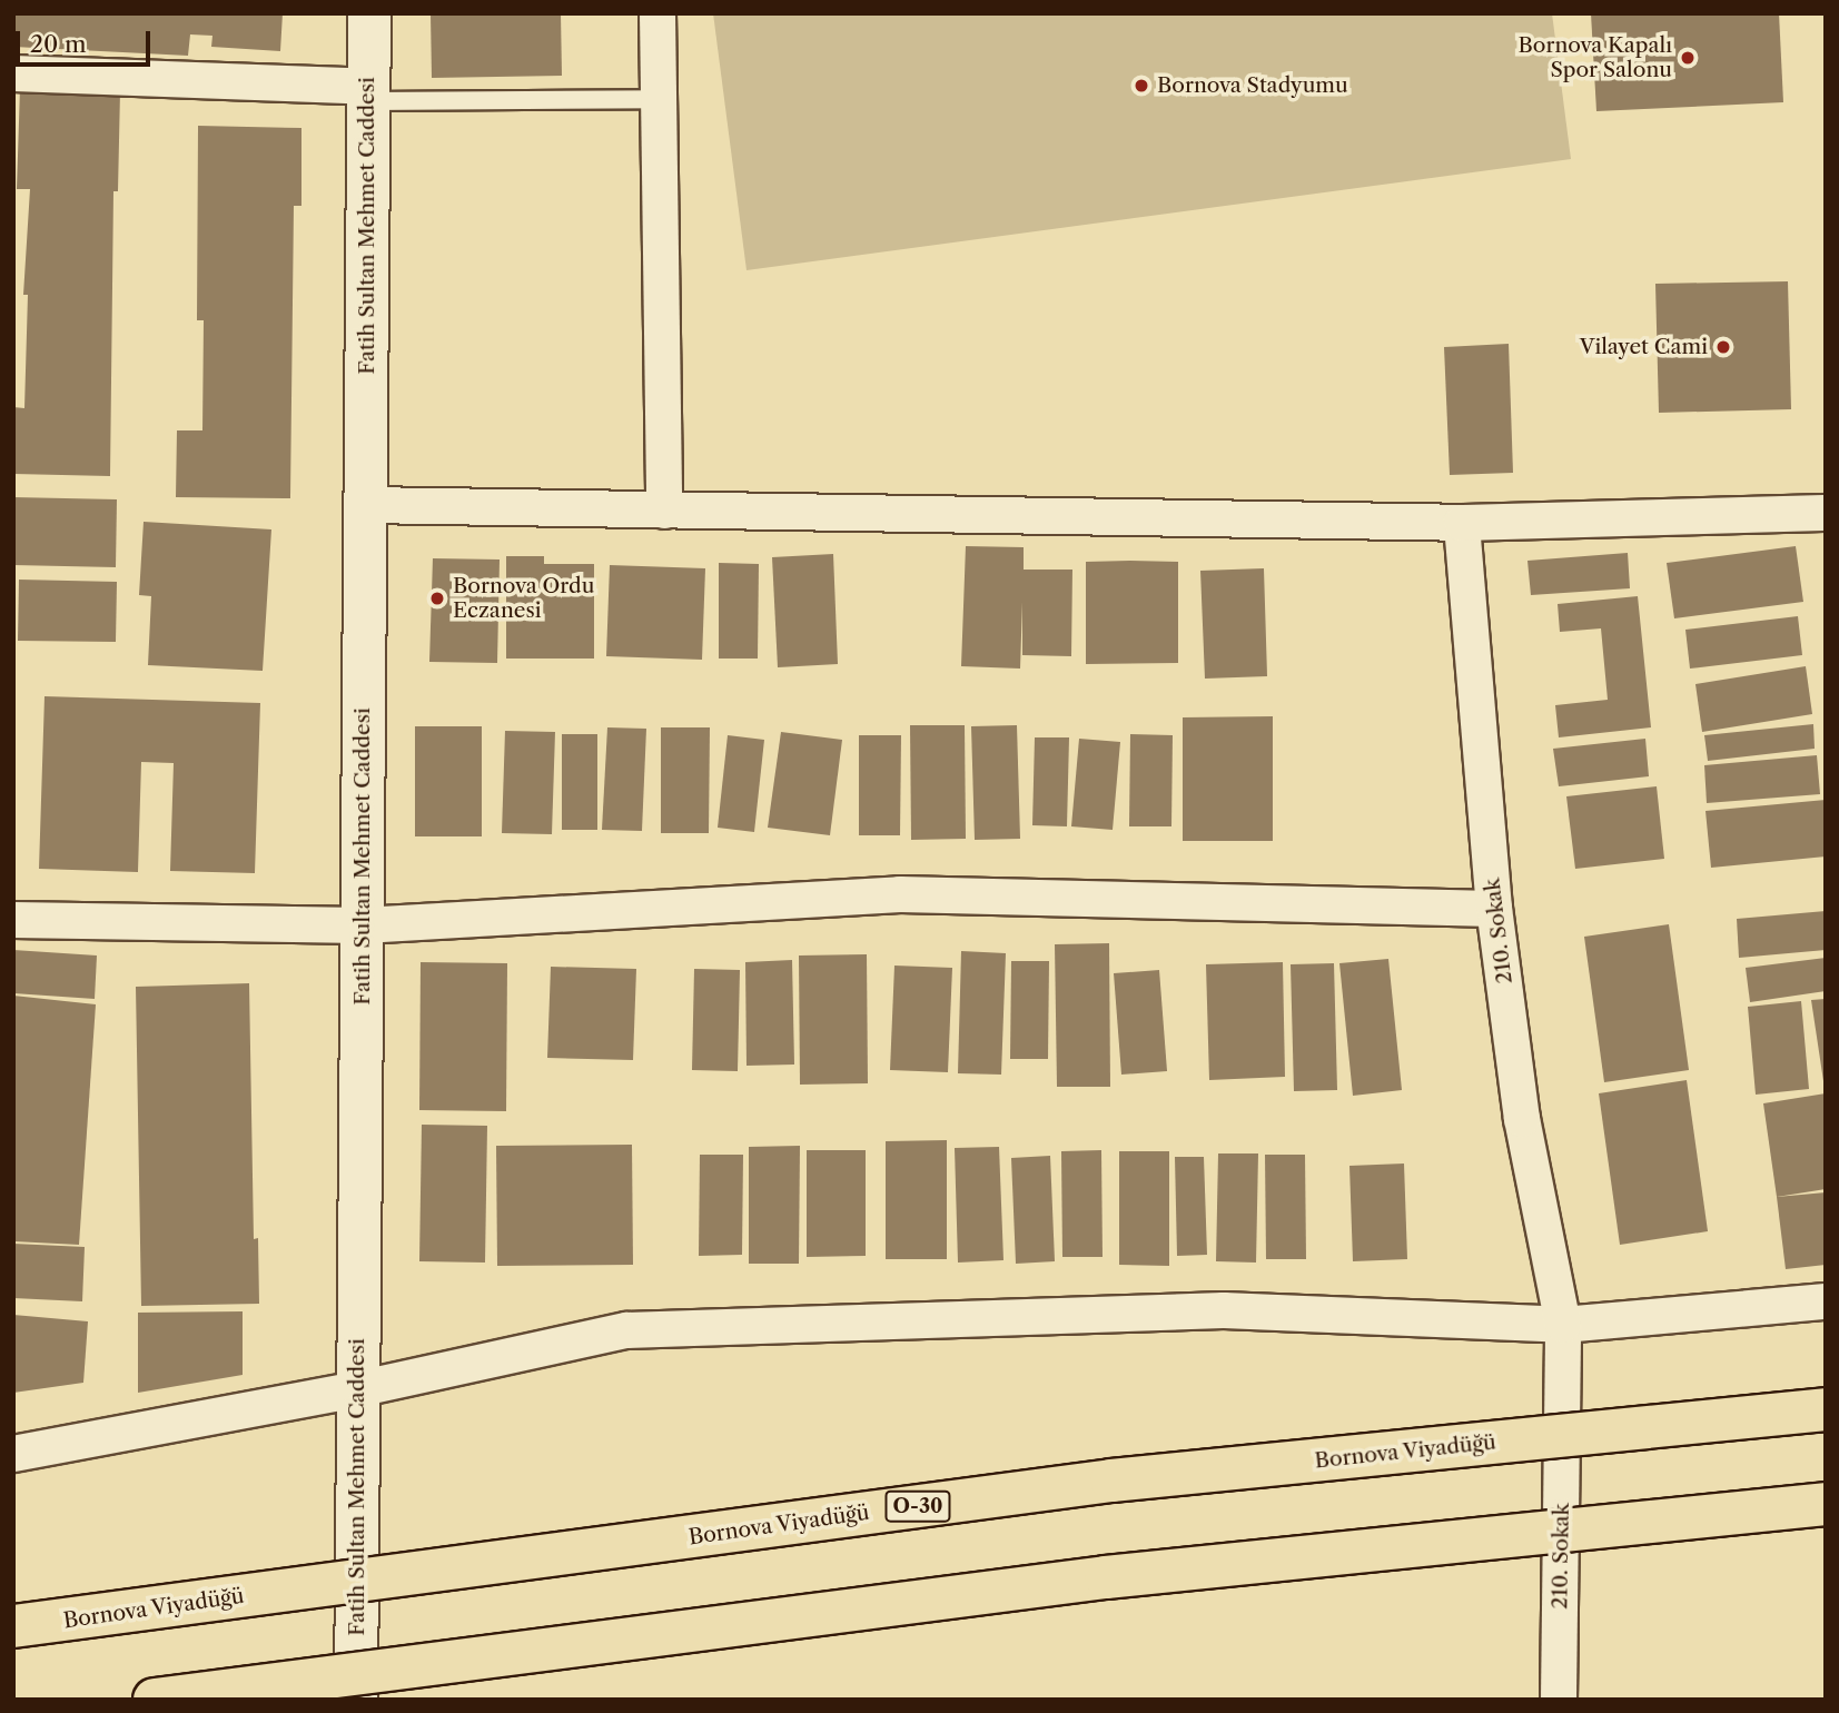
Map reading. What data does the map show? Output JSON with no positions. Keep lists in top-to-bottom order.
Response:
{
  "streets": {
    "highway": ["Bornova Viyadüğü", "O-30"],
    "main road": ["Fatih Sultan Mehmet Caddesi"],
    "street": ["210. Sokak"]
  },
  "places": [
    "Bornova Kapalı Spor Salonu",
    "Bornova Stadyumu",
    "Vilayet Cami",
    "Bornova Ordu Eczanesi"
  ],
  "scale_bar": "20 m"
}
